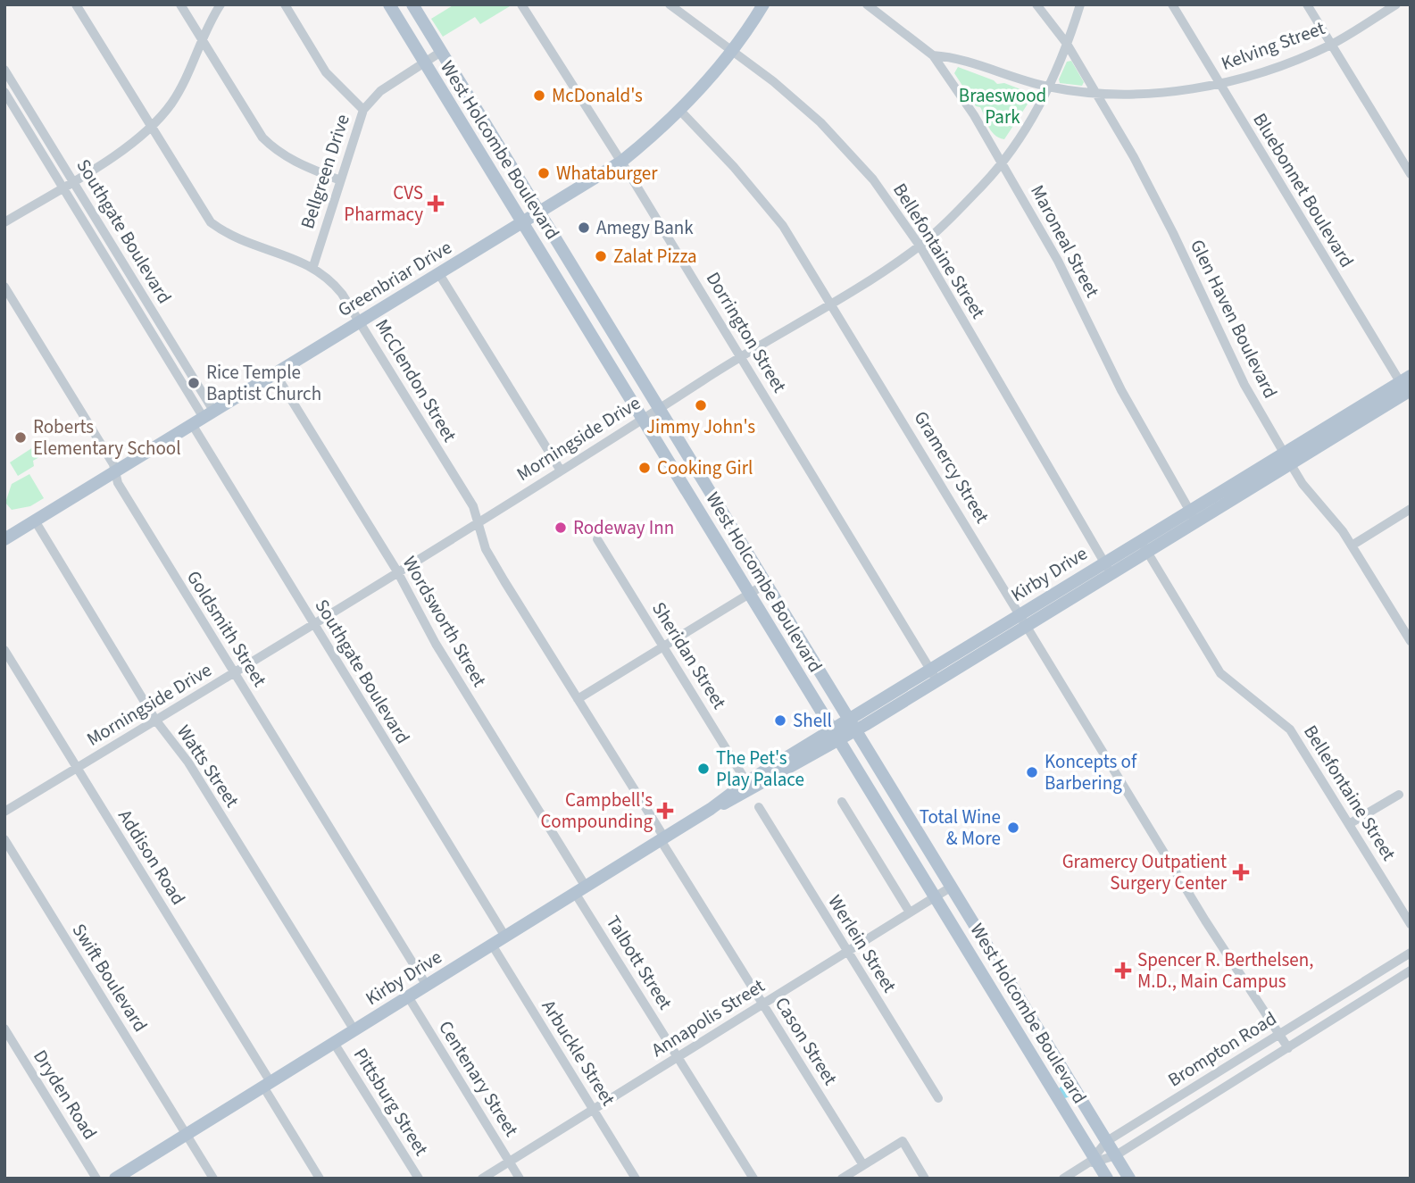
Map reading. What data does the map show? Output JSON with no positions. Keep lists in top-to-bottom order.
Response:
{
  "streets": {
    "main road": ["West Holcombe Boulevard", "Greenbriar Drive", "Kirby Drive"],
    "street": [
      "Kelving Street",
      "Bellgreen Drive",
      "Bluebonnet Boulevard",
      "Southgate Boulevard",
      "Maroneal Street",
      "Bellefontaine Street",
      "Glen Haven Boulevard",
      "Dorrington Street",
      "McClendon Street",
      "Morningside Drive",
      "Gramercy Street",
      "Wordsworth Street",
      "Goldsmith Street",
      "Sheridan Street",
      "Watts Street",
      "Addison Road",
      "Werlein Street",
      "Talbott Street",
      "Swift Boulevard",
      "Annapolis Street",
      "Cason Street",
      "Brompton Road",
      "Arbuckle Street",
      "Centenary Street",
      "Dryden Road",
      "Pittsburg Street"
    ]
  },
  "crossings": [
    ["Kelving Street", "Bluebonnet Boulevard"],
    ["Kelving Street", "Maroneal Street"],
    ["Kelving Street", "Glen Haven Boulevard"],
    ["Kelving Street", "Morningside Drive"],
    ["West Holcombe Boulevard", "Bellgreen Drive"],
    ["West Holcombe Boulevard", "Greenbriar Drive"],
    ["West Holcombe Boulevard", "Morningside Drive"],
    ["West Holcombe Boulevard", "Kirby Drive"],
    ["West Holcombe Boulevard", "Annapolis Street"],
    ["West Holcombe Boulevard", "Brompton Road"],
    ["Bellgreen Drive", "McClendon Street"],
    ["Bluebonnet Boulevard", "Kirby Drive"],
    ["Southgate Boulevard", "Greenbriar Drive"],
    ["Southgate Boulevard", "Morningside Drive"],
    ["Southgate Boulevard", "Kirby Drive"],
    ["Maroneal Street", "Morningside Drive"],
    ["Maroneal Street", "Kirby Drive"],
    ["Bellefontaine Street", "Greenbriar Drive"],
    ["Bellefontaine Street", "Morningside Drive"],
    ["Bellefontaine Street", "Kirby Drive"],
    ["Greenbriar Drive", "Dorrington Street"],
    ["Greenbriar Drive", "McClendon Street"],
    ["Greenbriar Drive", "Gramercy Street"],
    ["Greenbriar Drive", "Wordsworth Street"],
    ["Greenbriar Drive", "Goldsmith Street"],
    ["Greenbriar Drive", "Watts Street"],
    ["Glen Haven Boulevard", "Morningside Drive"],
    ["Glen Haven Boulevard", "Kirby Drive"],
    ["Dorrington Street", "Morningside Drive"],
    ["Dorrington Street", "Kirby Drive"],
    ["McClendon Street", "Morningside Drive"],
    ["McClendon Street", "Kirby Drive"],
    ["McClendon Street", "Cason Street"],
    ["Morningside Drive", "Gramercy Street"],
    ["Morningside Drive", "Wordsworth Street"],
    ["Morningside Drive", "Goldsmith Street"],
    ["Morningside Drive", "Watts Street"],
    ["Morningside Drive", "Addison Road"],
    ["Gramercy Street", "Kirby Drive"],
    ["Gramercy Street", "Brompton Road"],
    ["Kirby Drive", "Wordsworth Street"],
    ["Kirby Drive", "Goldsmith Street"],
    ["Kirby Drive", "Sheridan Street"],
    ["Kirby Drive", "Watts Street"],
    ["Kirby Drive", "Addison Road"],
    ["Kirby Drive", "Talbott Street"],
    ["Kirby Drive", "Swift Boulevard"],
    ["Kirby Drive", "Cason Street"],
    ["Kirby Drive", "Arbuckle Street"],
    ["Kirby Drive", "Centenary Street"],
    ["Kirby Drive", "Pittsburg Street"],
    ["Wordsworth Street", "Talbott Street"],
    ["Werlein Street", "Annapolis Street"],
    ["Talbott Street", "Annapolis Street"],
    ["Annapolis Street", "Cason Street"],
    ["Annapolis Street", "Arbuckle Street"],
    ["Annapolis Street", "Centenary Street"]
  ],
  "parks": ["Braeswood Park"],
  "places": {
    "other": [
      "McDonald's",
      "Whataburger",
      "Amegy Bank",
      "Zalat Pizza",
      "Rice Temple Baptist Church",
      "Jimmy John's",
      "Roberts Elementary School",
      "Cooking Girl",
      "Rodeway Inn",
      "Shell",
      "The Pet's Play Palace",
      "Koncepts of Barbering",
      "Total Wine & More"
    ],
    "health": [
      "CVS Pharmacy",
      "Campbell's Compounding",
      "Gramercy Outpatient Surgery Center",
      "Spencer R. Berthelsen, M.D., Main Campus"
    ]
  }
}
